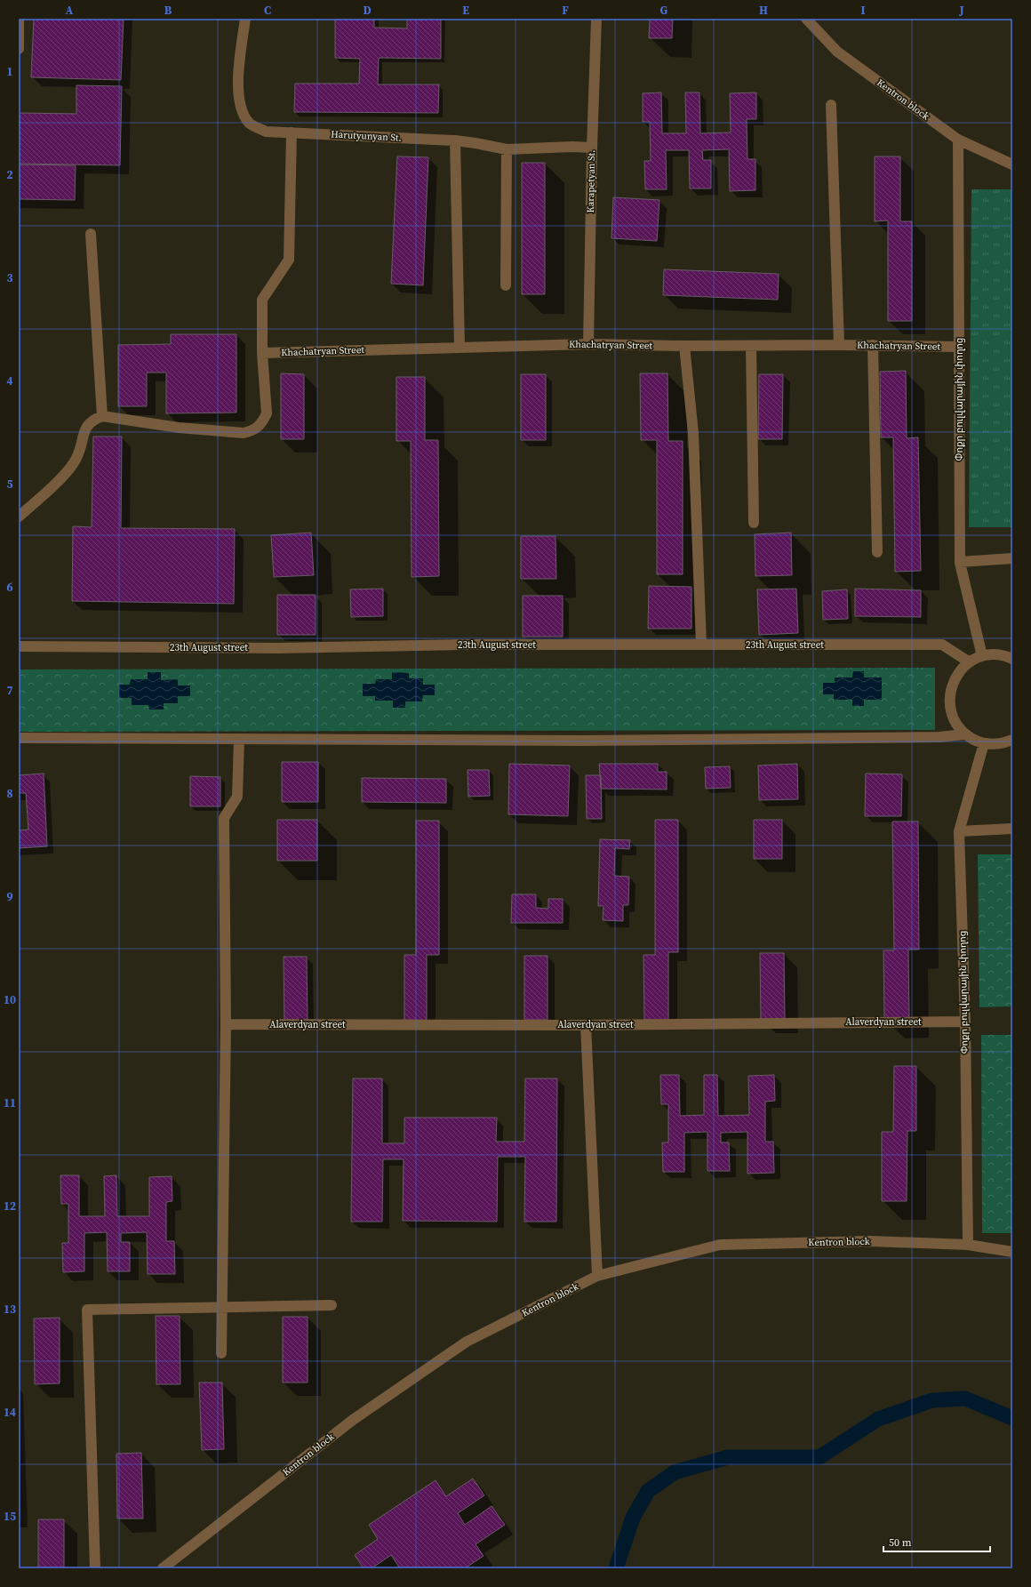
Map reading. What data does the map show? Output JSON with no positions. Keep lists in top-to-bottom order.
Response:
{
  "streets": {
    "street": [
      "Kentron block",
      "Harutyunyan St.",
      "Karapetyan St.",
      "Khachatryan Street",
      "Փոքր բուլվարային փողոց",
      "23th August street",
      "Alaverdyan street"
    ]
  },
  "crossings": [
    ["Kentron block", "Փոքր բուլվարային փողոց"],
    ["Harutyunyan St.", "Karapetyan St."],
    ["Karapetyan St.", "Khachatryan Street"],
    ["Khachatryan Street", "Փոքր բուլվարային փողոց"],
    ["Փոքր բուլվարային փողոց", "Alaverdyan street"]
  ],
  "scale_bar": "50 m",
  "grid": {
    "columns": [
      "A",
      "B",
      "C",
      "D",
      "E",
      "F",
      "G",
      "H",
      "I",
      "J"
    ],
    "rows": [
      "1",
      "2",
      "3",
      "4",
      "5",
      "6",
      "7",
      "8",
      "9",
      "10",
      "11",
      "12",
      "13",
      "14",
      "15"
    ]
  }
}
